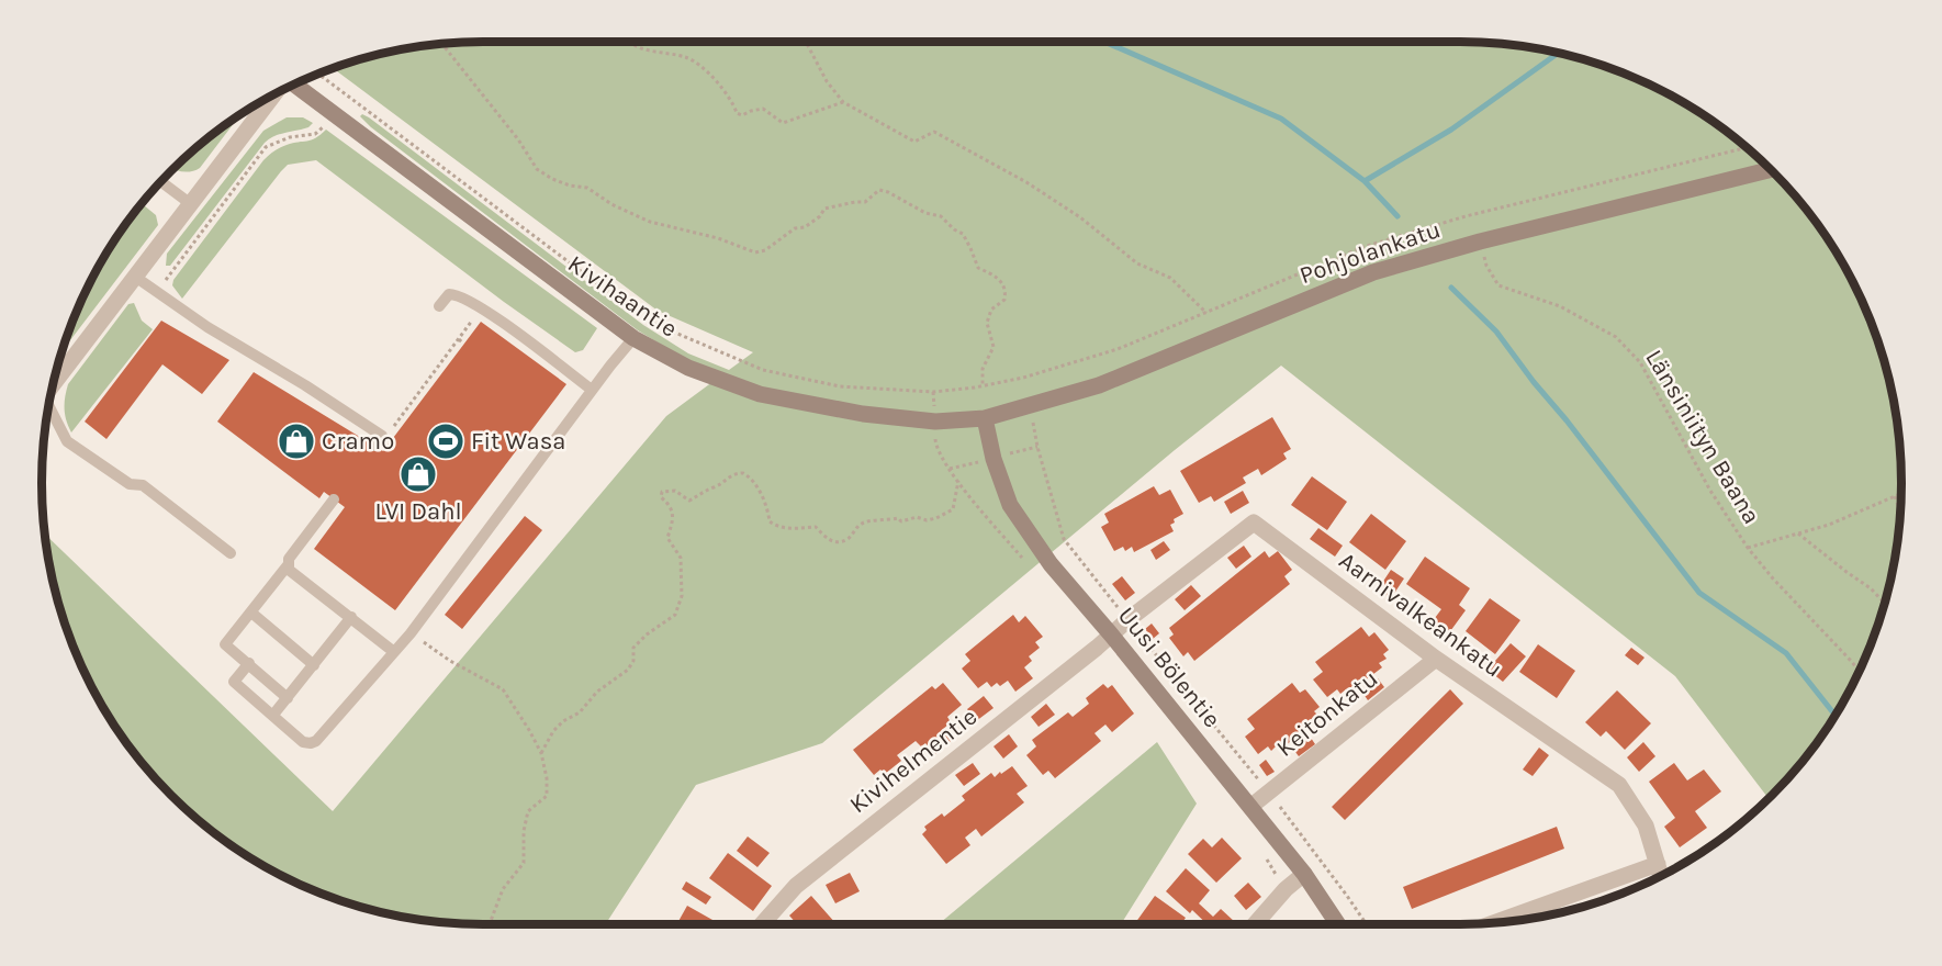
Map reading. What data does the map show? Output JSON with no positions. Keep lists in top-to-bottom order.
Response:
{
  "streets": {
    "main road": ["Pohjolankatu", "Kivihaantie", "Uusi Bölentie"],
    "street": ["Aarnivalkeankatu", "Keitonkatu", "Kivihelmentie"],
    "path": ["Länsiniityn Baana"]
  },
  "crossings": [
    ["Pohjolankatu", "Kivihaantie"],
    ["Pohjolankatu", "Länsiniityn Baana"],
    ["Pohjolankatu", "Uusi Bölentie"],
    ["Kivihaantie", "Uusi Bölentie"],
    ["Aarnivalkeankatu", "Uusi Bölentie"],
    ["Aarnivalkeankatu", "Keitonkatu"],
    ["Aarnivalkeankatu", "Kivihelmentie"],
    ["Uusi Bölentie", "Keitonkatu"],
    ["Uusi Bölentie", "Kivihelmentie"]
  ],
  "places": {
    "shop": ["Cramo", "LVI Dahl"],
    "sports": ["Fit Wasa"]
  }
}
